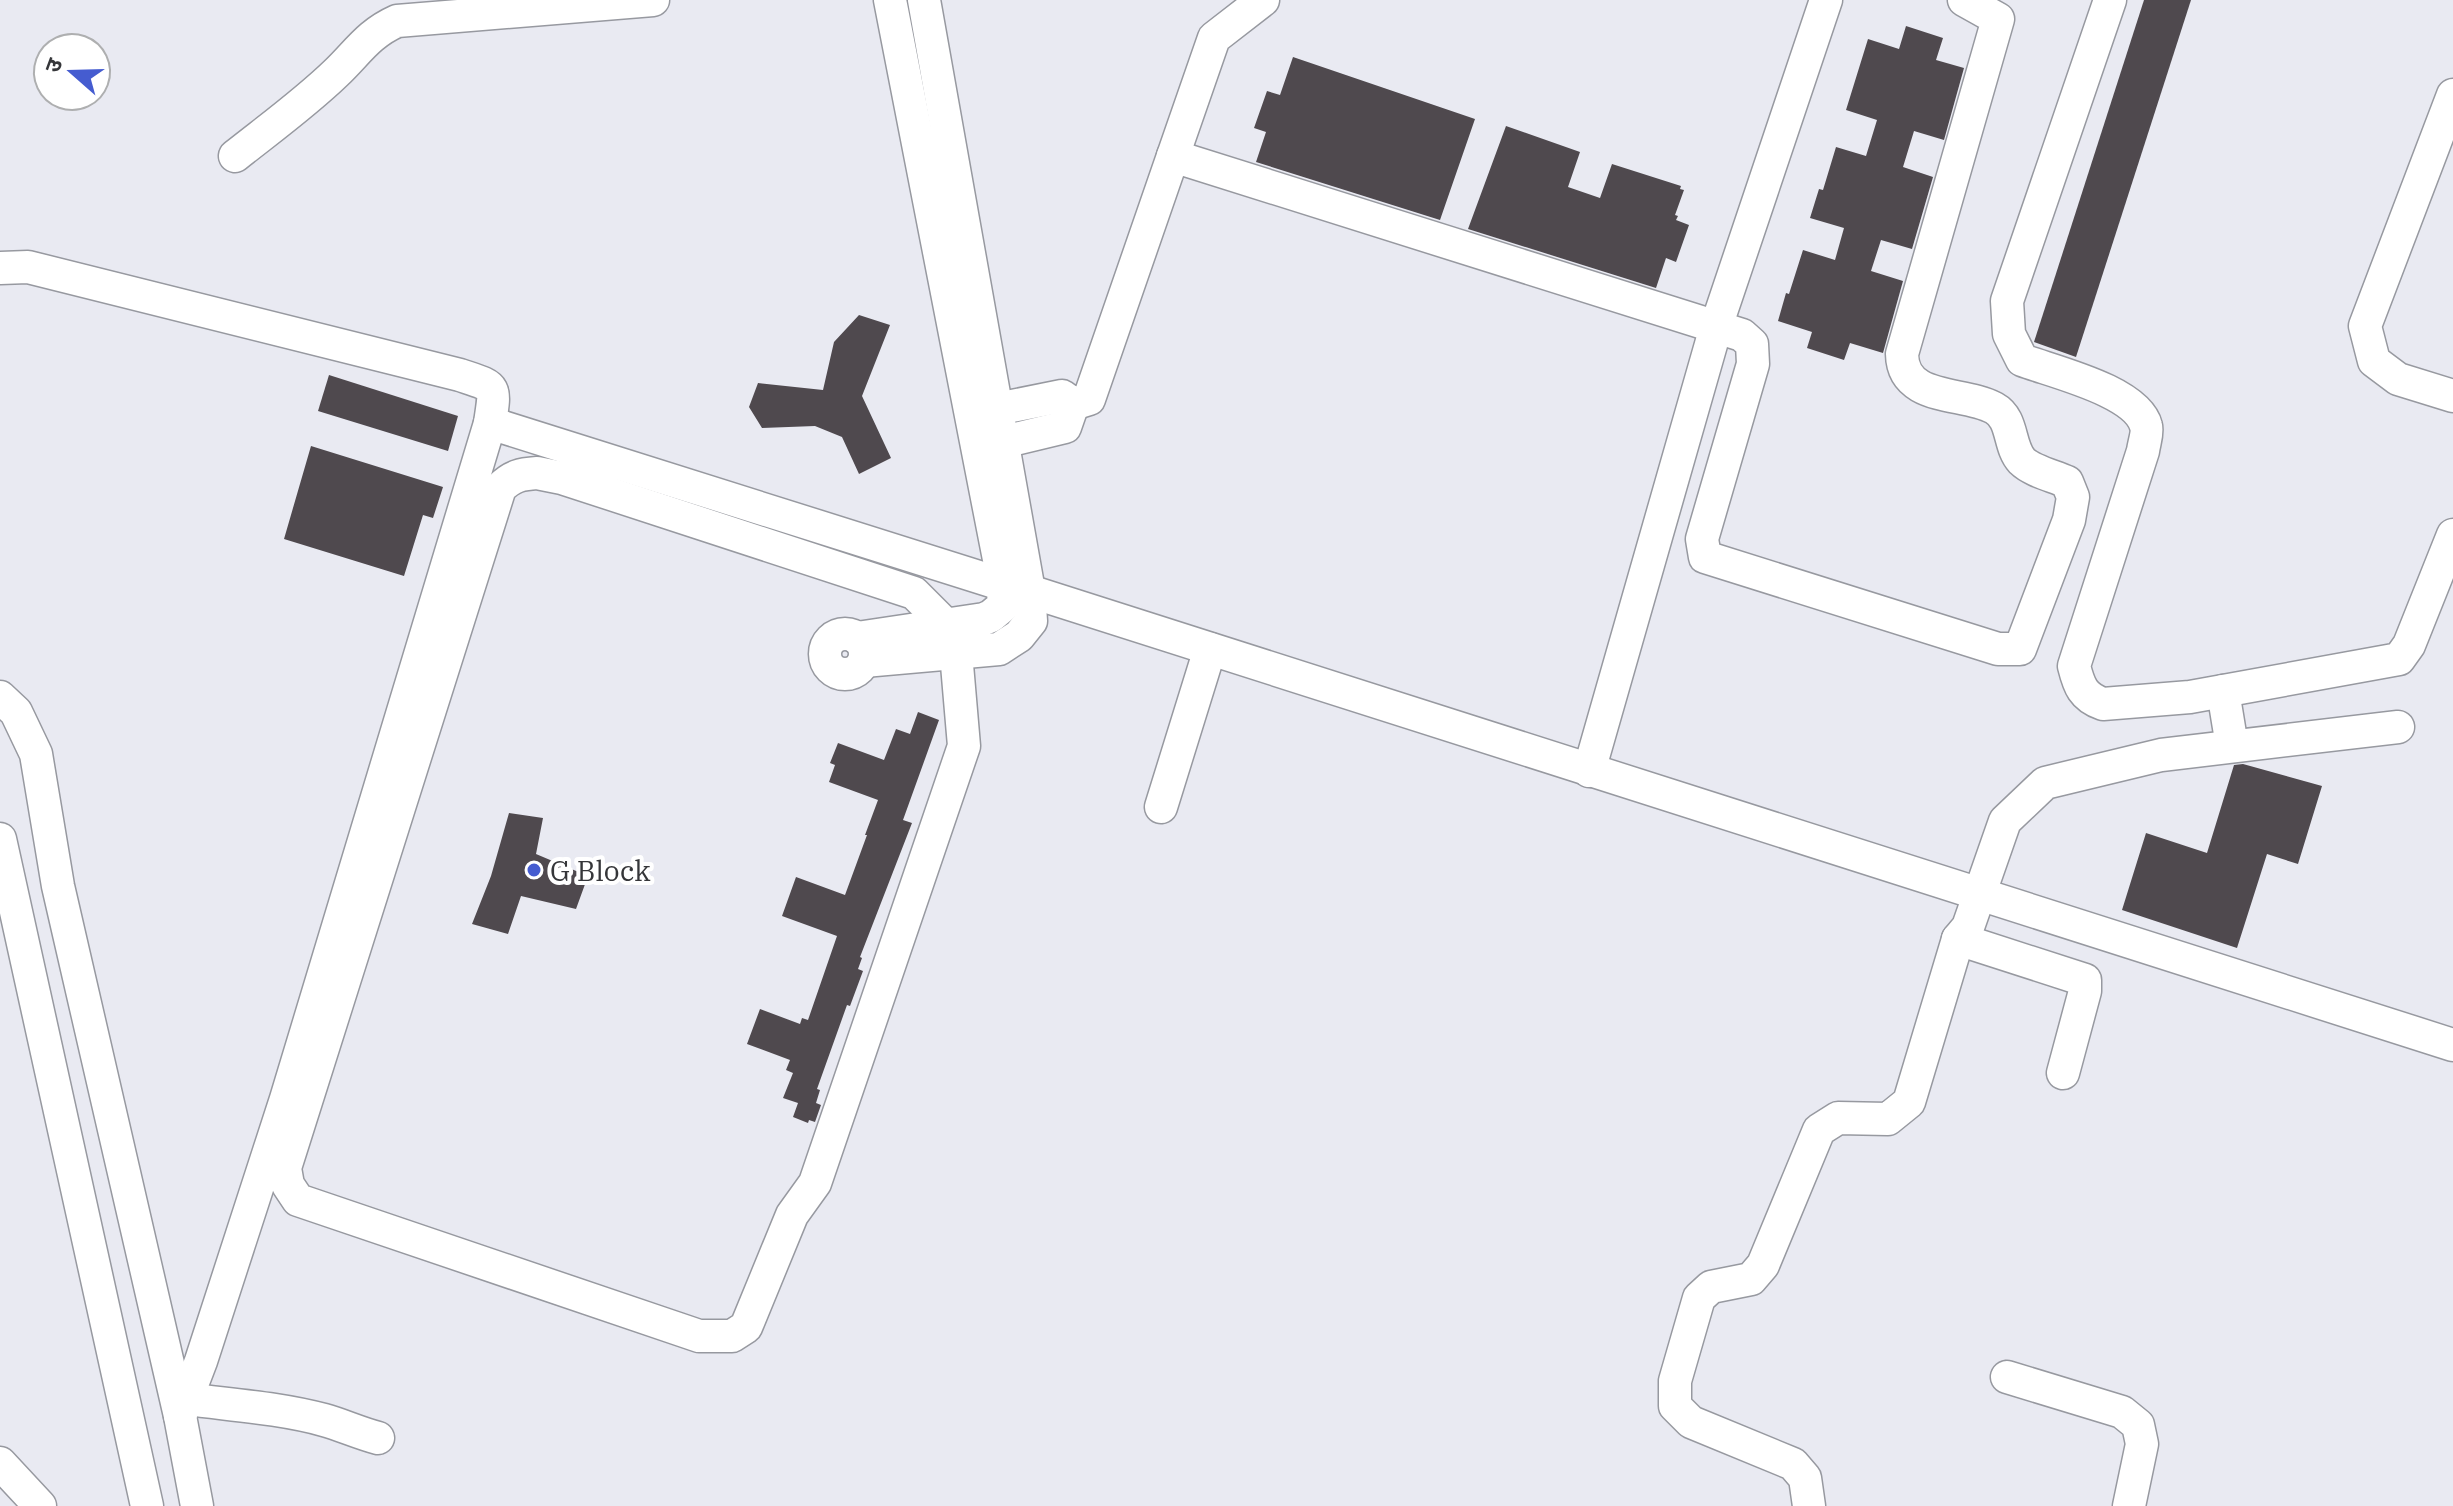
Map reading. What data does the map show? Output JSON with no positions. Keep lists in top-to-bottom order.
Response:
{
  "places": ["G Block"],
  "north": "left"
}
